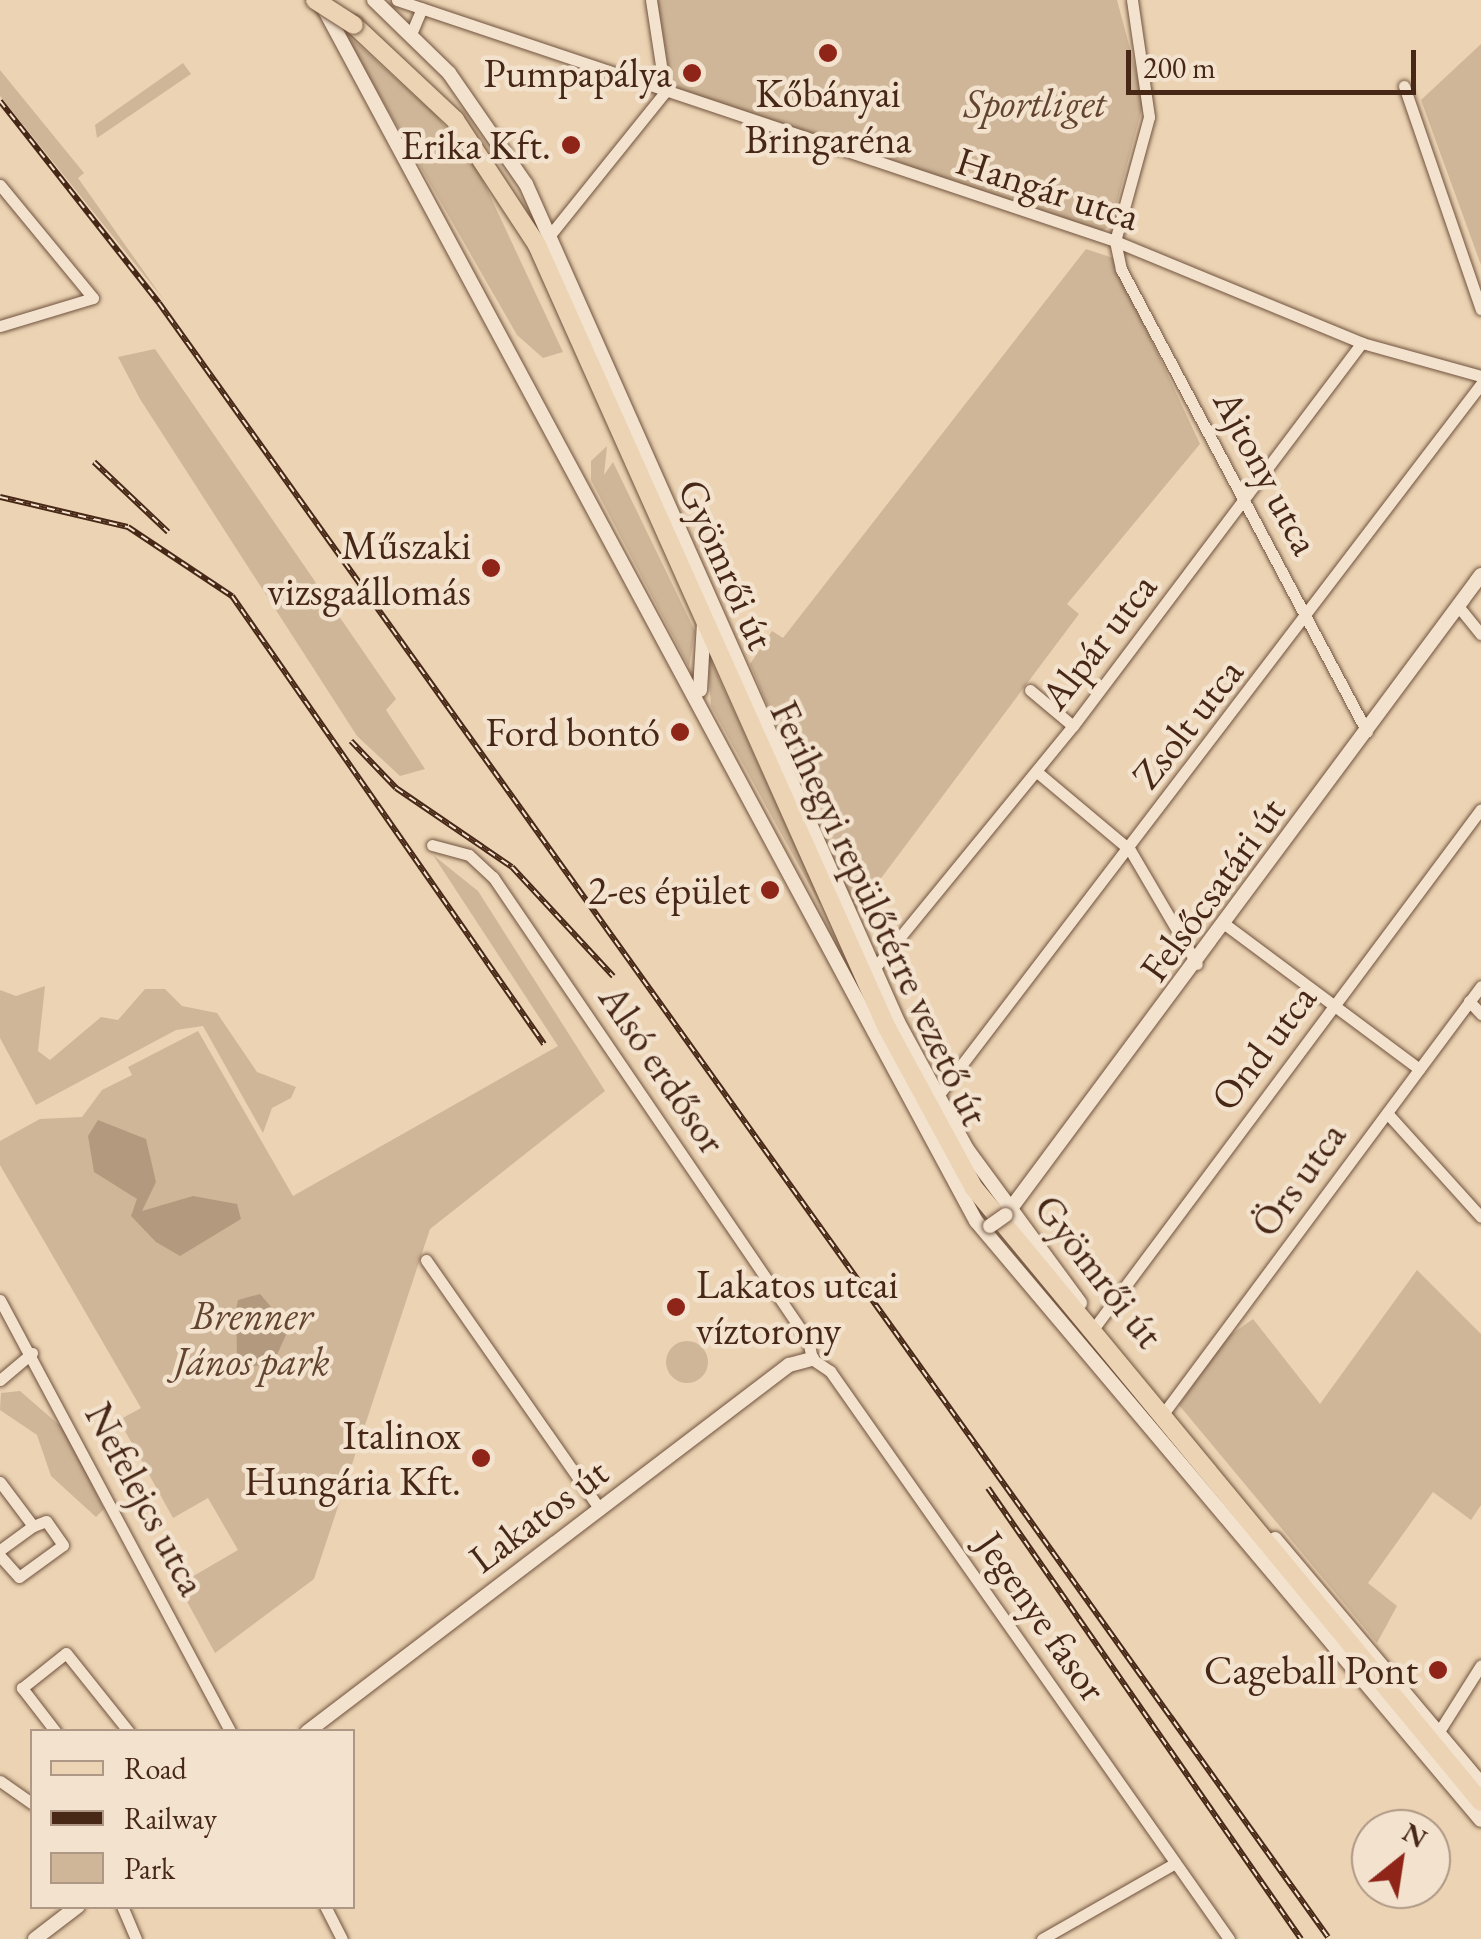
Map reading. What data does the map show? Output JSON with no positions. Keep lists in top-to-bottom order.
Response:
{
  "streets": {
    "main road": ["Ferihegyi repülőtérre vezető út"],
    "street": [
      "Hangár utca",
      "Ajtony utca",
      "Gyömrői út",
      "Alpár utca",
      "Zsolt utca",
      "Felsőcsatári út",
      "Ond utca",
      "Alsó erdősor",
      "Örs utca",
      "Nefelejcs utca",
      "Lakatos út",
      "Jegenye fasor"
    ]
  },
  "crossings": [
    ["Hangár utca", "Ajtony utca"],
    ["Hangár utca", "Alpár utca"],
    ["Ajtony utca", "Alpár utca"],
    ["Ajtony utca", "Zsolt utca"],
    ["Ajtony utca", "Felsőcsatári út"],
    ["Gyömrői út", "Alpár utca"],
    ["Gyömrői út", "Zsolt utca"],
    ["Gyömrői út", "Felsőcsatári út"],
    ["Gyömrői út", "Ferihegyi repülőtérre vezető út"],
    ["Gyömrői út", "Ond utca"],
    ["Gyömrői út", "Örs utca"],
    ["Alsó erdősor", "Lakatos út"],
    ["Alsó erdősor", "Jegenye fasor"],
    ["Lakatos út", "Jegenye fasor"]
  ],
  "parks": ["Sportliget", "Brenner János park"],
  "places": [
    "Kőbányai Bringaréna",
    "Pumpapálya",
    "Erika Kft.",
    "Műszaki vizsgaállomás",
    "Ford bontó",
    "2-es épület",
    "Lakatos utcai víztorony",
    "Italinox Hungária Kft.",
    "Cageball Pont"
  ],
  "legend": ["Road", "Railway", "Park"],
  "scale_bar": "200 m",
  "north": "top right"
}
